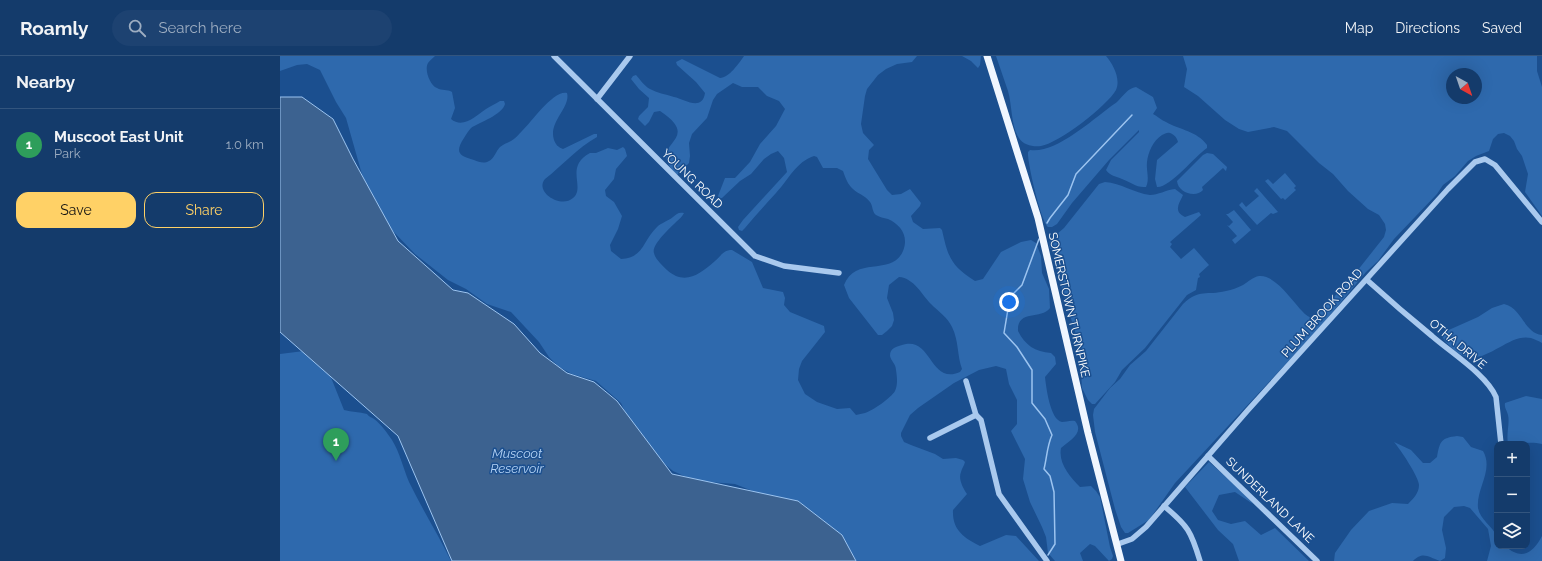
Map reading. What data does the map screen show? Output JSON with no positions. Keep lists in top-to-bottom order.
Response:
{
  "streets": {
    "main road": ["SOMERSTOWN TURNPIKE"],
    "street": [
      "YOUNG ROAD",
      "PLUM BROOK ROAD",
      "OTHA DRIVE",
      "SUNDERLAND LANE"
    ]
  },
  "crossings": [
    ["SOMERSTOWN TURNPIKE", "PLUM BROOK ROAD"],
    ["PLUM BROOK ROAD", "OTHA DRIVE"],
    ["PLUM BROOK ROAD", "SUNDERLAND LANE"]
  ],
  "water": ["Muscoot Reservoir"],
  "north": "bottom right",
  "page": {
    "header": "Roamly",
    "search": "Search here",
    "nav": ["Map", "Directions", "Saved"],
    "heading": "Nearby",
    "list": [
      {
        "mark": "1",
        "name": "Muscoot East Unit",
        "note": "Park",
        "value": "1.0 km"
      }
    ],
    "buttons": ["Save", "Share"],
    "pins": "1",
    "map_buttons": ["+", "−"]
  }
}
